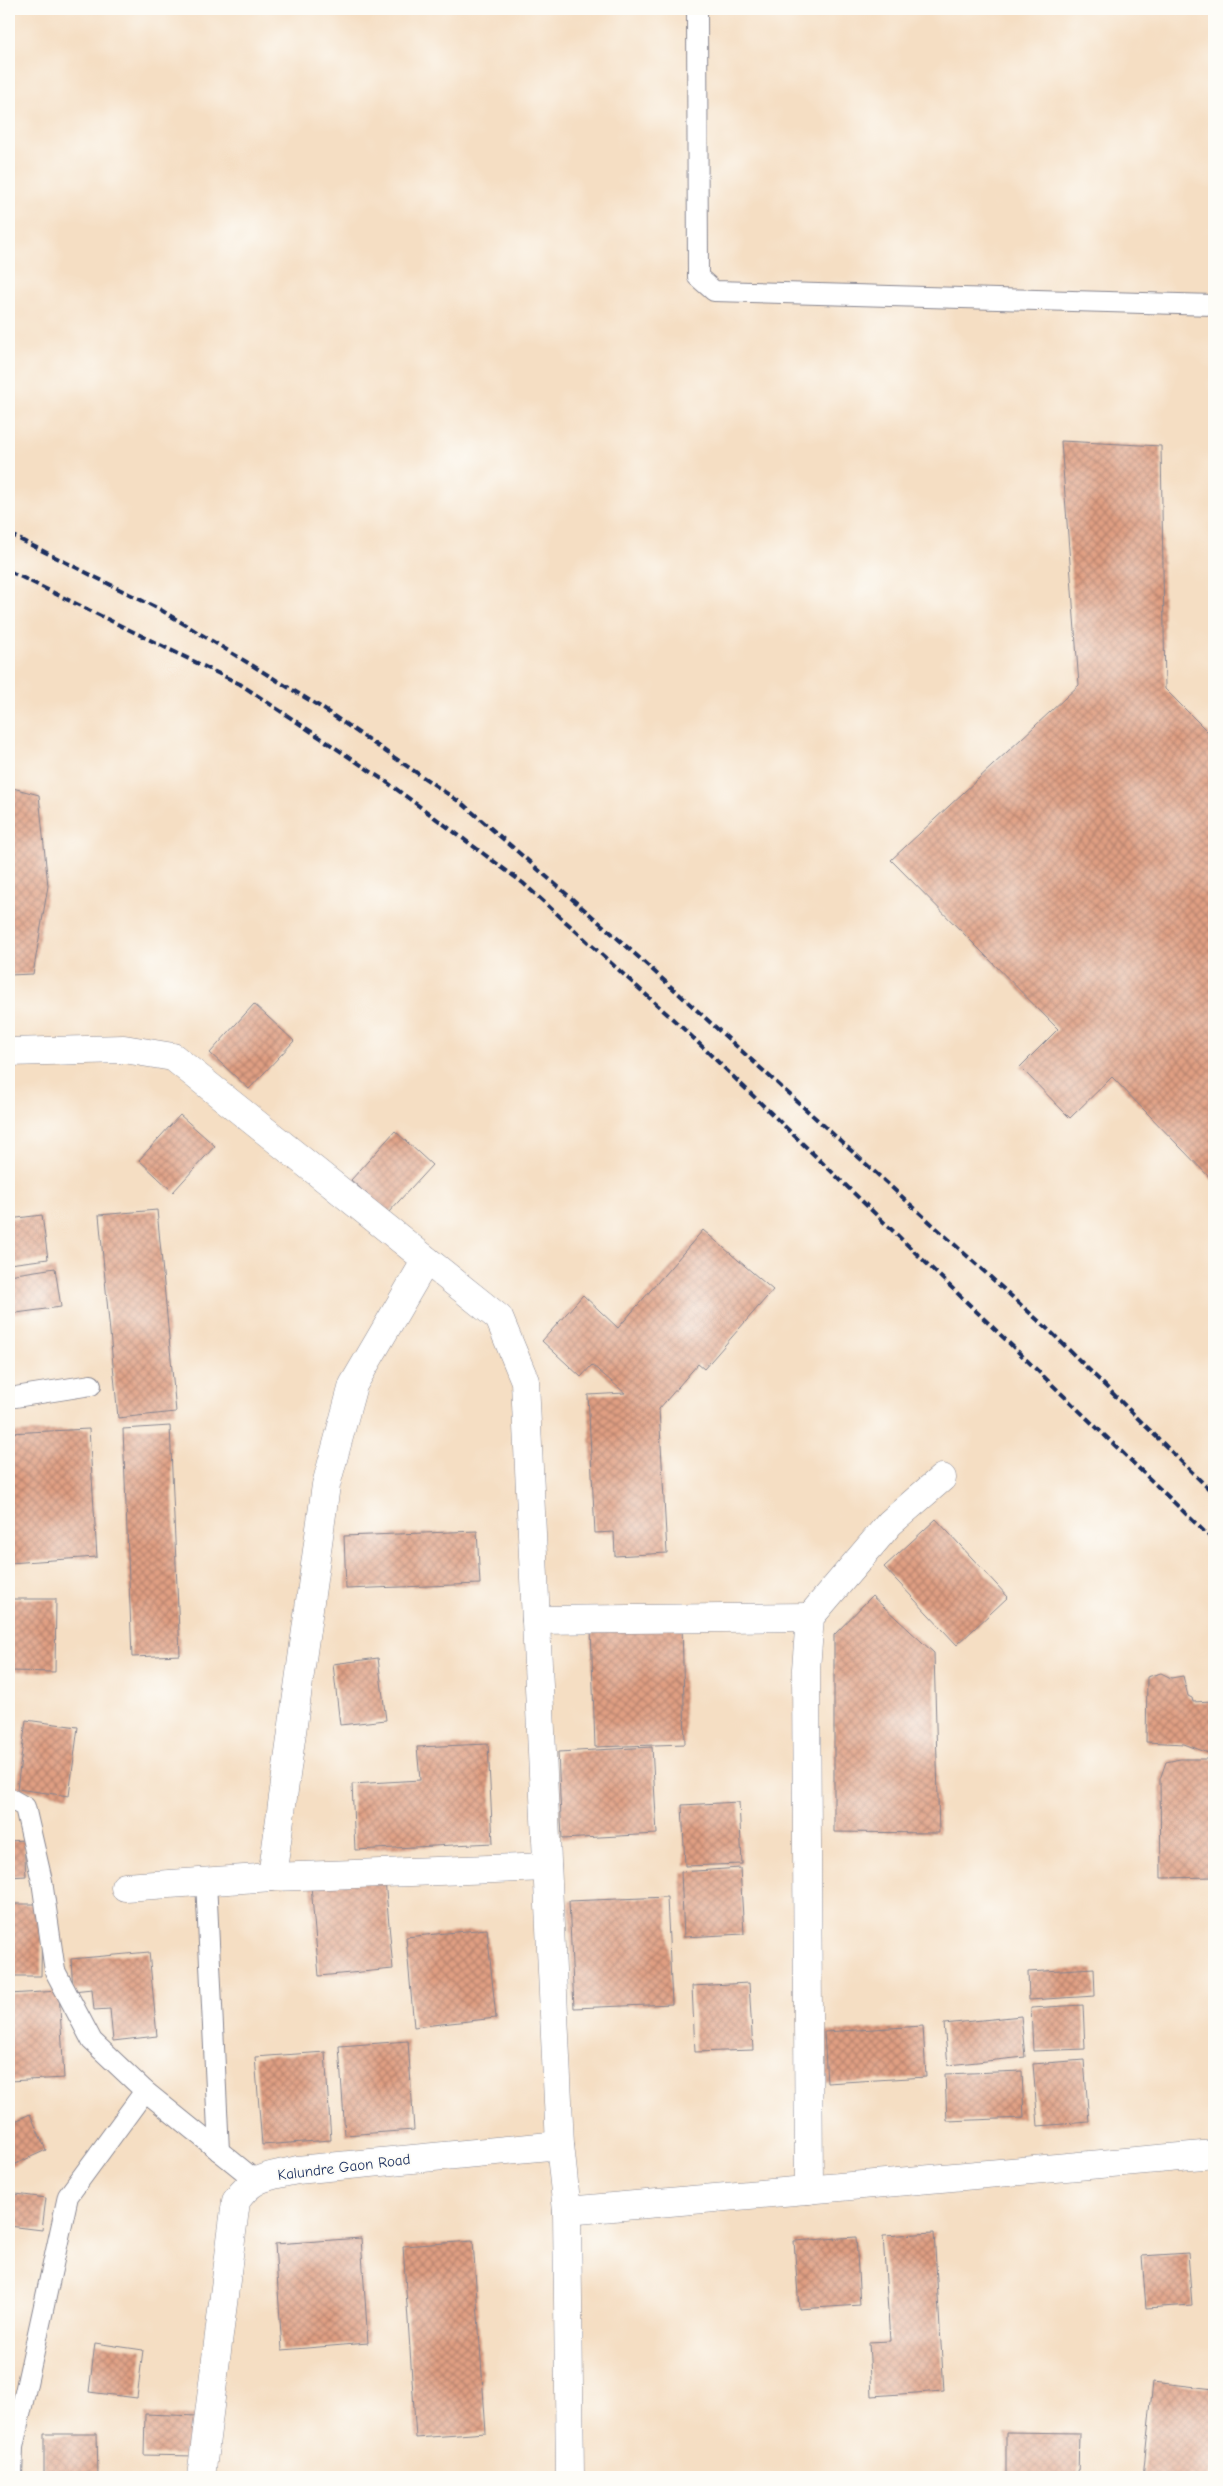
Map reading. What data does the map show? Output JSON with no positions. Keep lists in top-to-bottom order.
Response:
{
  "streets": {
    "street": ["Kalundre Gaon Road"]
  }
}
